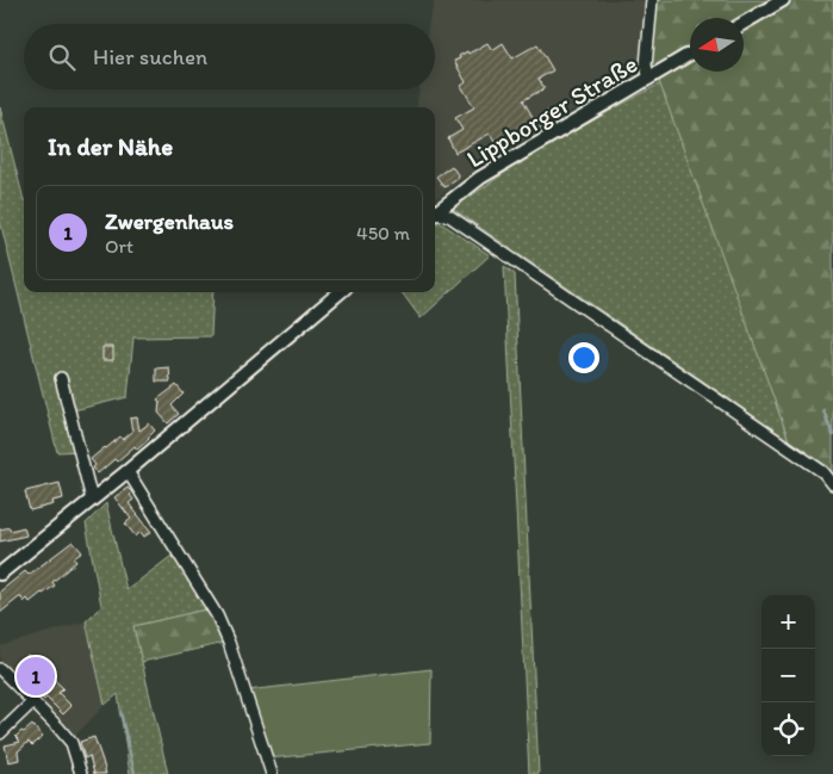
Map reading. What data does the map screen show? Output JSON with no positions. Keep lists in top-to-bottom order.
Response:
{
  "streets": {
    "street": ["Lippborger Straße"]
  },
  "north": "left",
  "page": {
    "search": "Hier suchen",
    "heading": "In der Nähe",
    "list": [
      {
        "mark": "1",
        "name": "Zwergenhaus",
        "note": "Ort",
        "value": "450 m"
      }
    ],
    "map_buttons": ["+", "−"],
    "pins": "1"
  }
}
